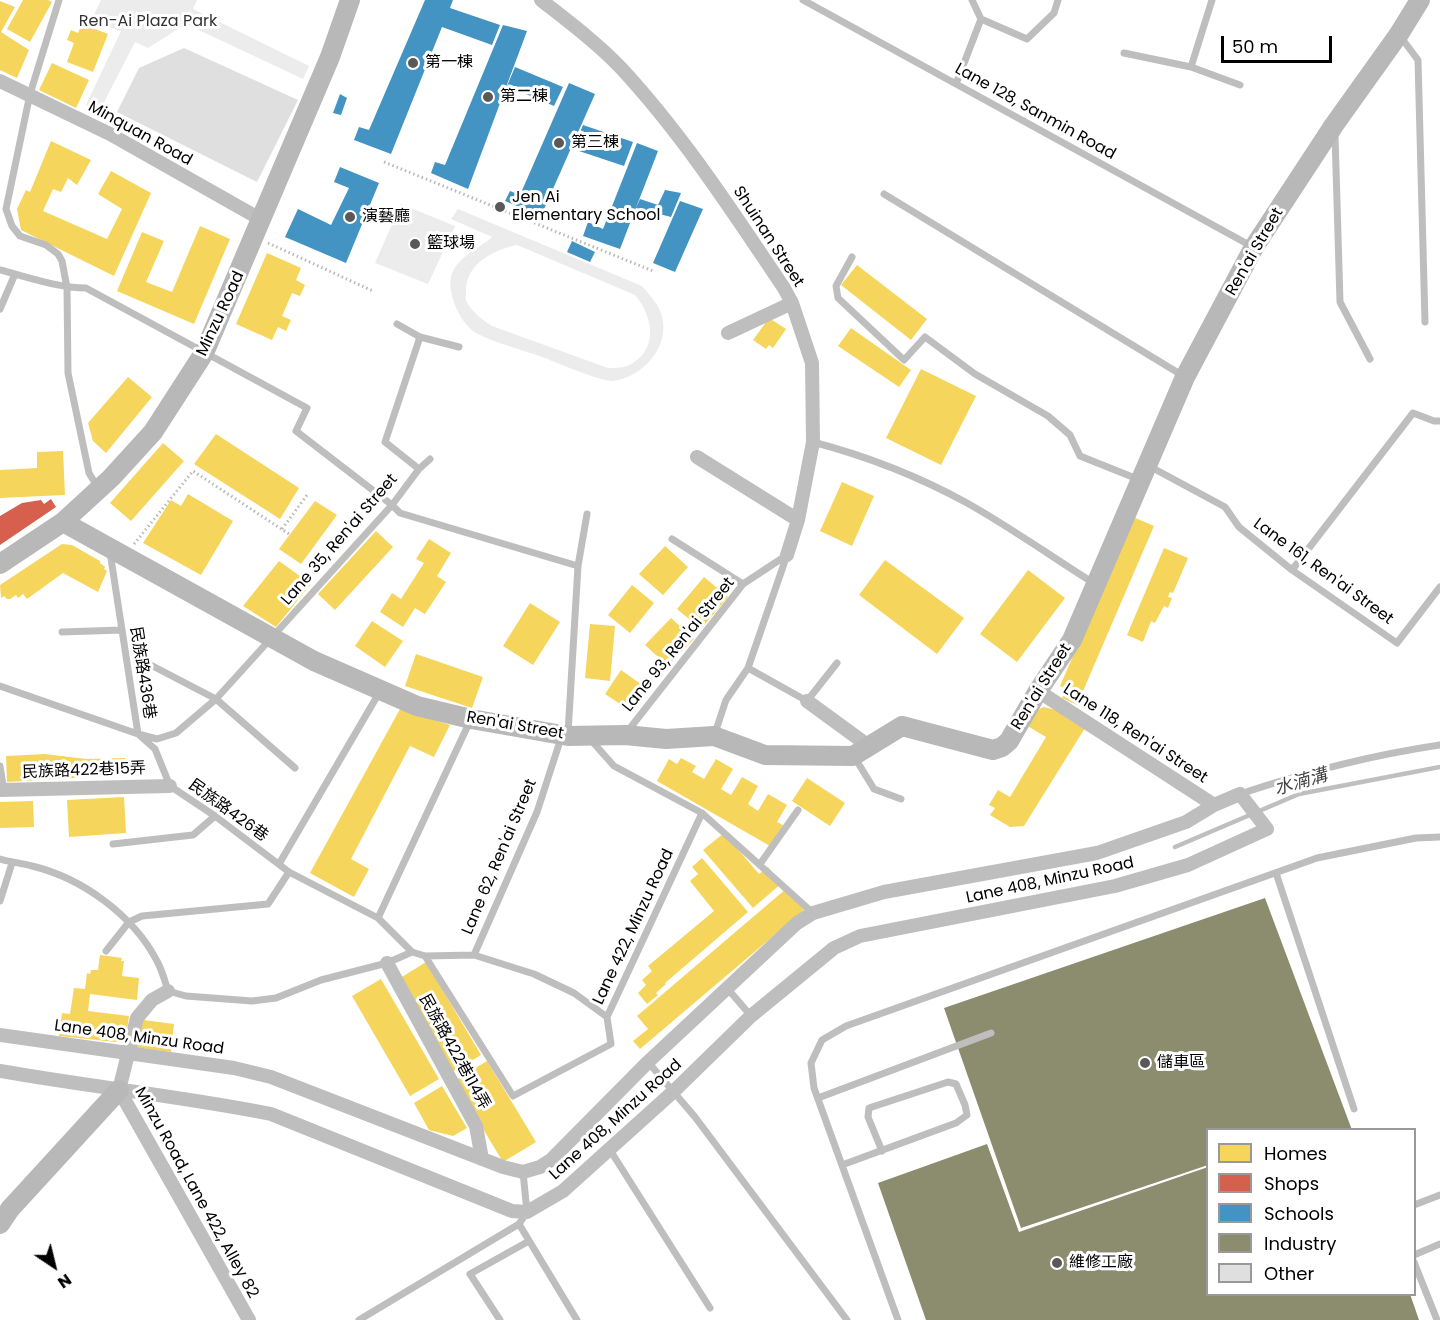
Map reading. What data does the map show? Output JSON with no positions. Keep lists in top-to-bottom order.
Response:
{
  "streets": {
    "street": [
      "Minquan Road",
      "Shuinan Street",
      "Ren'ai Street",
      "Minzu Road",
      "Lane 118, Ren'ai Street",
      "民族路422巷15弄",
      "Lane 408, Minzu Road",
      "民族路422巷114弄",
      "Minzu Road, Lane 422, Alley 82"
    ],
    "lane": [
      "Lane 128, Sanmin Road",
      "Lane 35, Ren'ai Street",
      "Lane 161, Ren'ai Street",
      "Lane 93, Ren'ai Street",
      "民族路436巷",
      "民族路426巷",
      "Lane 62, Ren'ai Street",
      "Lane 422, Minzu Road"
    ]
  },
  "crossings": [
    ["Lane 128, Sanmin Road", "Ren'ai Street"],
    ["Minquan Road", "Minzu Road"],
    ["Shuinan Street", "Lane 93, Ren'ai Street"],
    ["Ren'ai Street", "Minzu Road"],
    ["Ren'ai Street", "Lane 35, Ren'ai Street"],
    ["Ren'ai Street", "Lane 161, Ren'ai Street"],
    ["Ren'ai Street", "Lane 93, Ren'ai Street"],
    ["Ren'ai Street", "民族路436巷"],
    ["Ren'ai Street", "Lane 118, Ren'ai Street"],
    ["Ren'ai Street", "Lane 62, Ren'ai Street"],
    ["Lane 35, Ren'ai Street", "民族路436巷"],
    ["民族路436巷", "民族路426巷"],
    ["Lane 118, Ren'ai Street", "Lane 408, Minzu Road"],
    ["民族路422巷15弄", "民族路426巷"],
    ["民族路426巷", "Lane 422, Minzu Road"],
    ["Lane 62, Ren'ai Street", "Lane 422, Minzu Road"],
    ["Lane 408, Minzu Road", "民族路422巷114弄"],
    ["Lane 408, Minzu Road", "Minzu Road, Lane 422, Alley 82"]
  ],
  "water": ["水湳溝"],
  "parks": ["Ren-Ai Plaza Park"],
  "places": [
    "第一棟",
    "第二棟",
    "第三棟",
    "Jen Ai Elementary School",
    "演藝廳",
    "籃球場",
    "儲車區",
    "維修工廠"
  ],
  "legend": [
    "Homes",
    "Shops",
    "Schools",
    "Industry",
    "Other"
  ],
  "scale_bar": "50 m",
  "north": "bottom right"
}
